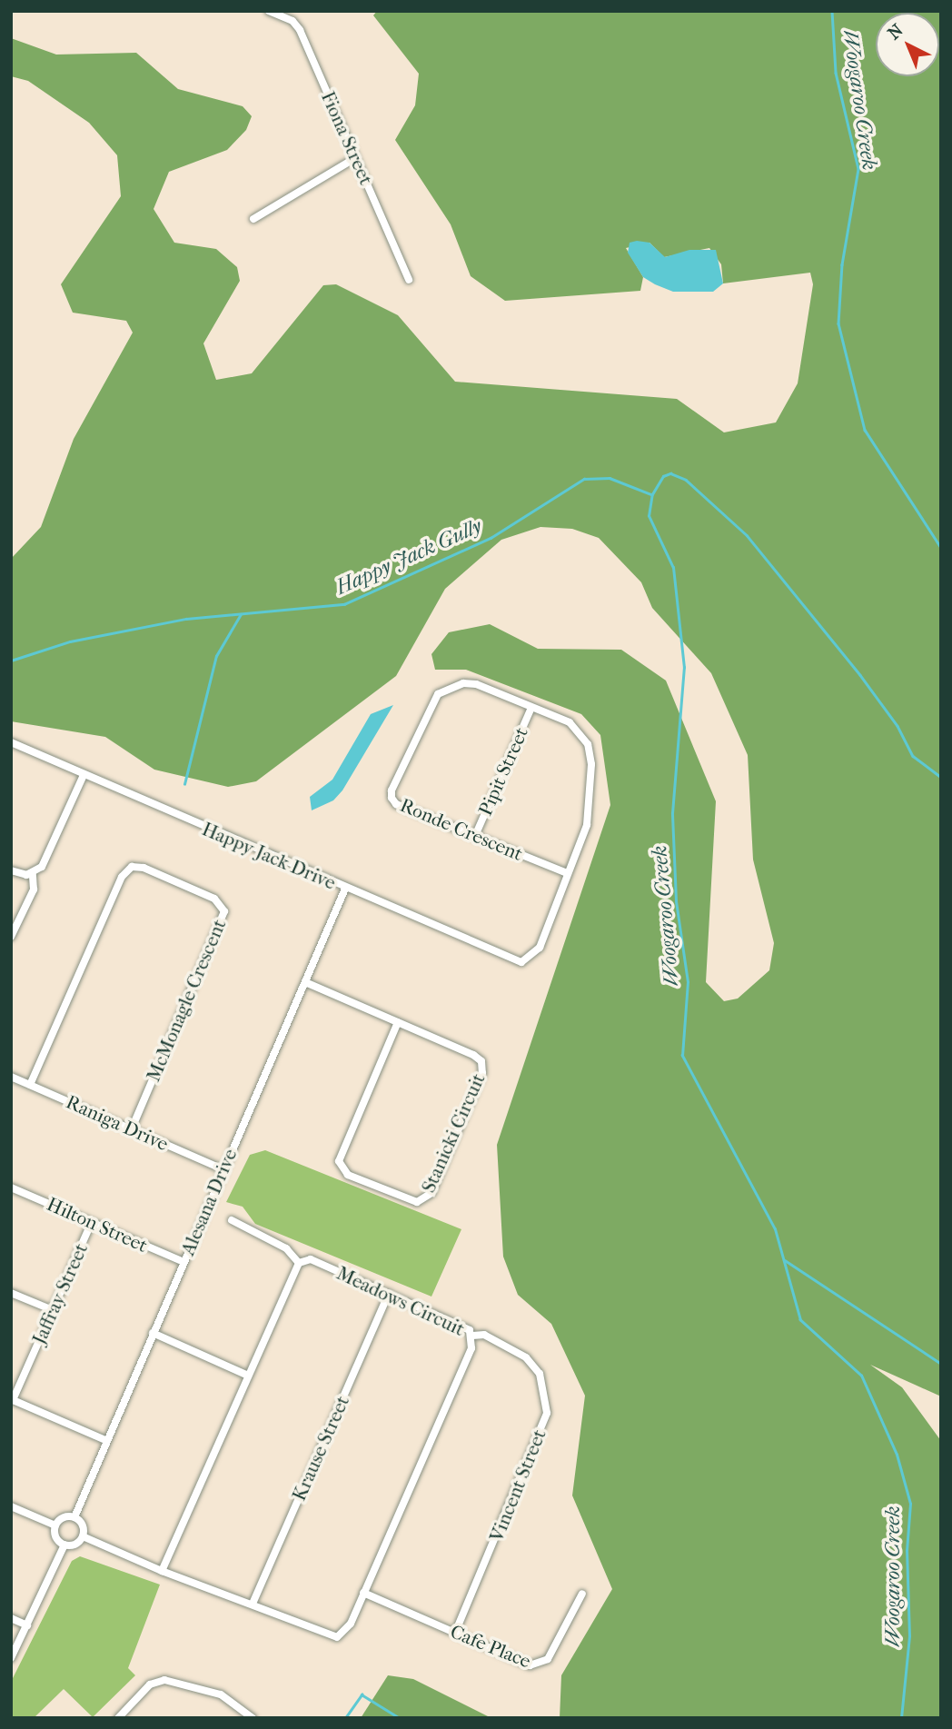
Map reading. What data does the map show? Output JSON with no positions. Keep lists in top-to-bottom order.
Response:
{
  "streets": {
    "street": [
      "Fiona Street",
      "Pipit Street",
      "Ronde Crescent",
      "Happy Jack Drive",
      "McMonagle Crescent",
      "Raniga Drive",
      "Stanicki Circuit",
      "Alesana Drive",
      "Hilton Street",
      "Jaffray Street",
      "Meadows Circuit",
      "Krause Street",
      "Vincent Street",
      "Cafe Place"
    ]
  },
  "crossings": [
    ["Pipit Street", "Ronde Crescent"],
    ["Ronde Crescent", "Happy Jack Drive"],
    ["Happy Jack Drive", "Alesana Drive"],
    ["McMonagle Crescent", "Raniga Drive"],
    ["Raniga Drive", "Alesana Drive"],
    ["Stanicki Circuit", "Alesana Drive"],
    ["Alesana Drive", "Hilton Street"],
    ["Alesana Drive", "Meadows Circuit"],
    ["Hilton Street", "Jaffray Street"],
    ["Meadows Circuit", "Krause Street"],
    ["Meadows Circuit", "Vincent Street"],
    ["Meadows Circuit", "Cafe Place"],
    ["Vincent Street", "Cafe Place"]
  ],
  "water": ["Woogaroo Creek", "Happy Jack Gully"],
  "north": "top left"
}
